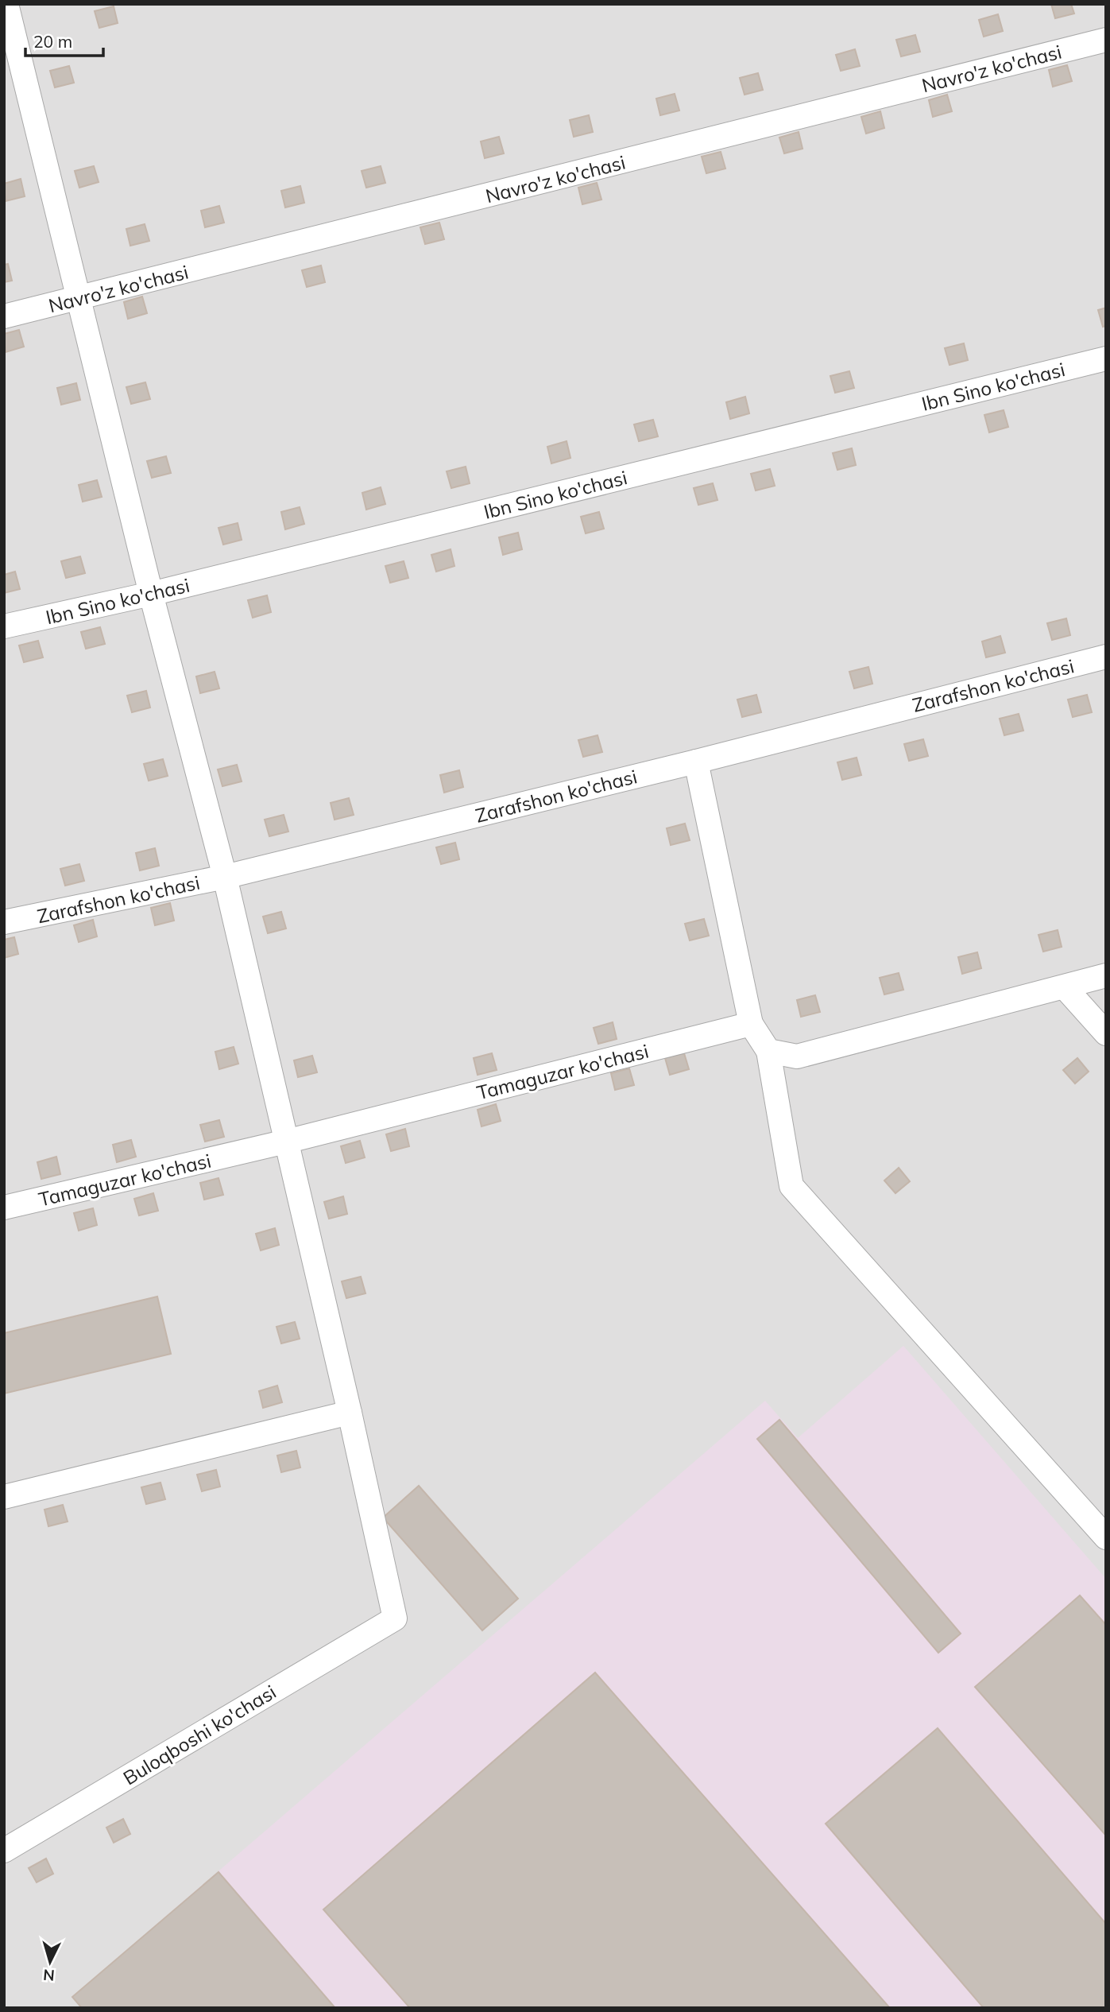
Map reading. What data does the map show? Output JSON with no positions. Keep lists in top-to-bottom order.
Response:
{
  "streets": {
    "street": [
      "Navro'z ko'chasi",
      "Ibn Sino ko'chasi",
      "Zarafshon ko'chasi",
      "Tamaguzar ko'chasi",
      "Buloqboshi ko'chasi"
    ]
  },
  "scale_bar": "20 m",
  "north": "bottom"
}
